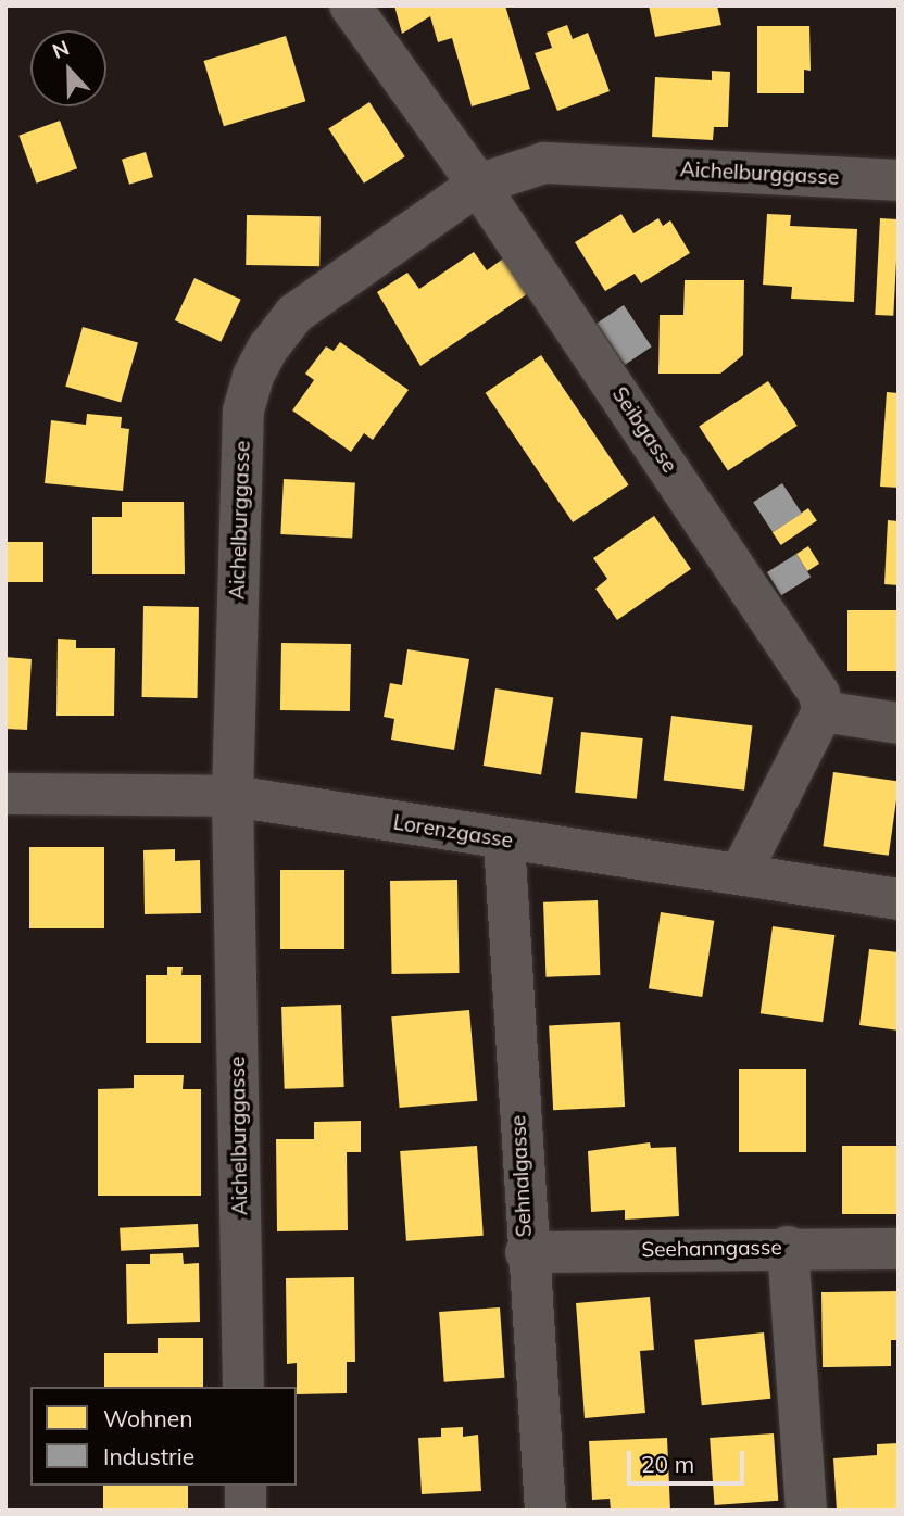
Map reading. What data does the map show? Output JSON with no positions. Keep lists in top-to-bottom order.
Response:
{
  "streets": {
    "street": [
      "Aichelburggasse",
      "Seibgasse",
      "Lorenzgasse",
      "Sehnalgasse",
      "Seehanngasse"
    ]
  },
  "crossings": [
    ["Aichelburggasse", "Seibgasse"],
    ["Aichelburggasse", "Lorenzgasse"],
    ["Lorenzgasse", "Sehnalgasse"],
    ["Sehnalgasse", "Seehanngasse"]
  ],
  "legend": ["Wohnen", "Industrie"],
  "scale_bar": "20 m",
  "north": "top"
}
